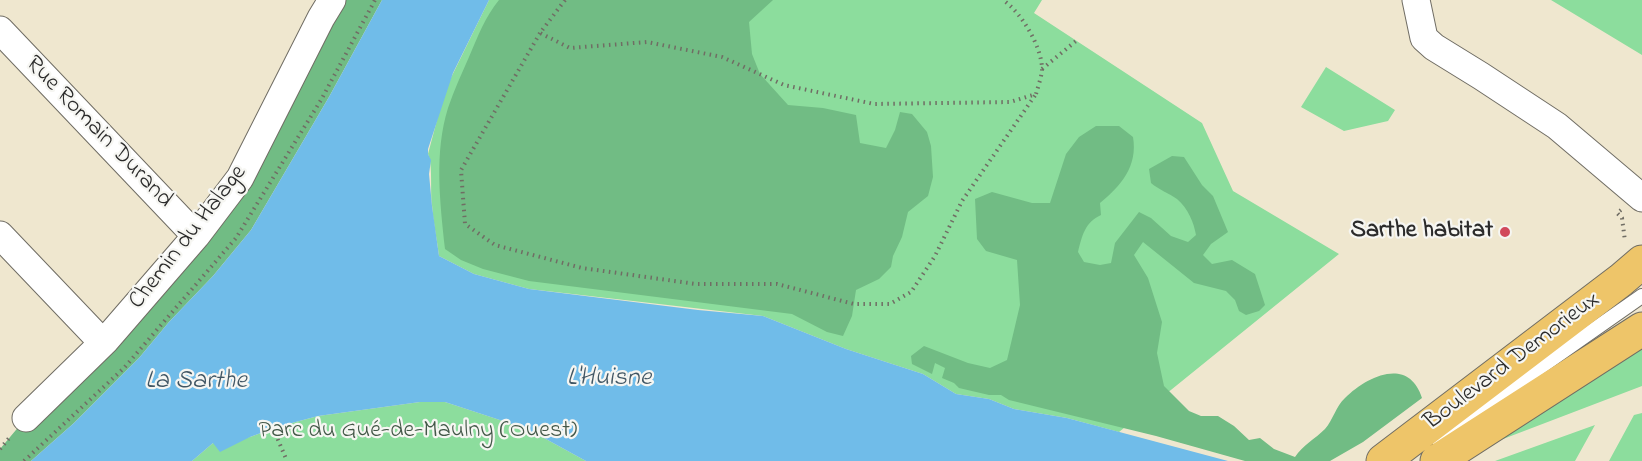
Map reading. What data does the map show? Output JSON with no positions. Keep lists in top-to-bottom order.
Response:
{
  "streets": {
    "main road": ["Boulevard Demorieux"],
    "street": ["Rue Romain Durand", "Chemin du Halage"]
  },
  "crossings": [
    ["Rue Romain Durand", "Chemin du Halage"]
  ],
  "water": ["L'Huisne", "La Sarthe"],
  "parks": ["Parc du Gué-de-Maulny (Ouest)"],
  "places": ["Sarthe habitat"]
}
